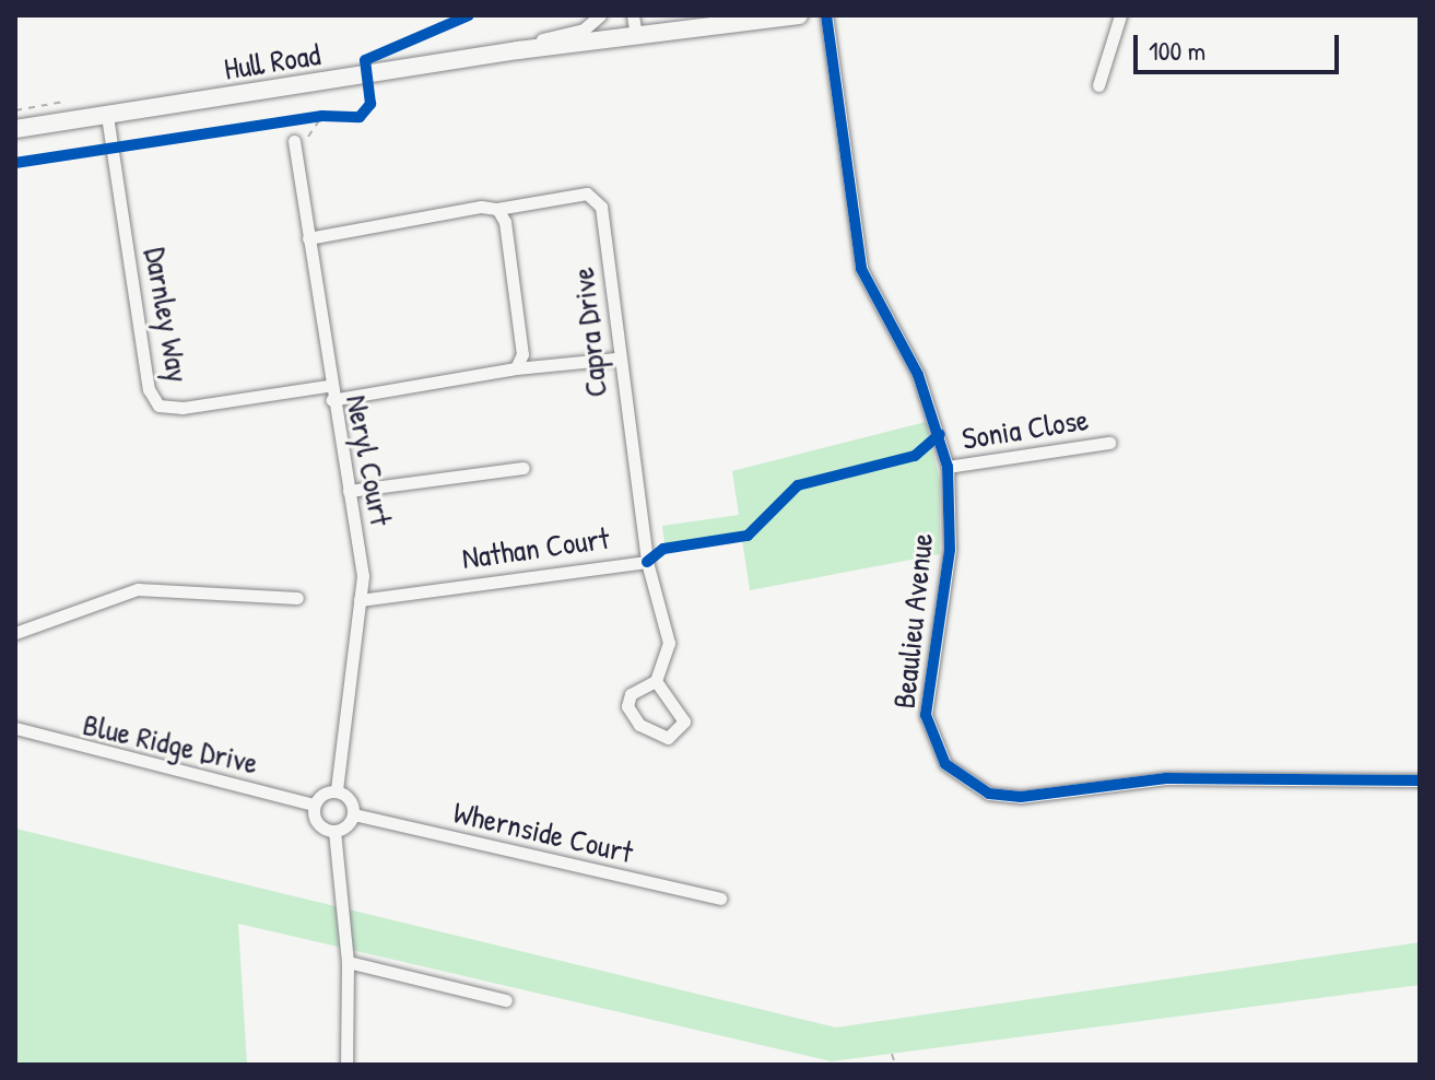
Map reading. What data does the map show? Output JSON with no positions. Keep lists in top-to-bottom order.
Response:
{
  "streets": {
    "main road": ["Hull Road"],
    "street": [
      "Darnley Way",
      "Capra Drive",
      "Sonia Close",
      "Neryl Court",
      "Nathan Court",
      "Beaulieu Avenue",
      "Blue Ridge Drive",
      "Whernside Court"
    ]
  },
  "crossings": [
    ["Hull Road", "Darnley Way"],
    ["Darnley Way", "Neryl Court"],
    ["Capra Drive", "Nathan Court"],
    ["Sonia Close", "Beaulieu Avenue"],
    ["Neryl Court", "Nathan Court"],
    ["Neryl Court", "Blue Ridge Drive"],
    ["Neryl Court", "Whernside Court"],
    ["Blue Ridge Drive", "Whernside Court"]
  ],
  "scale_bar": "100 m"
}
